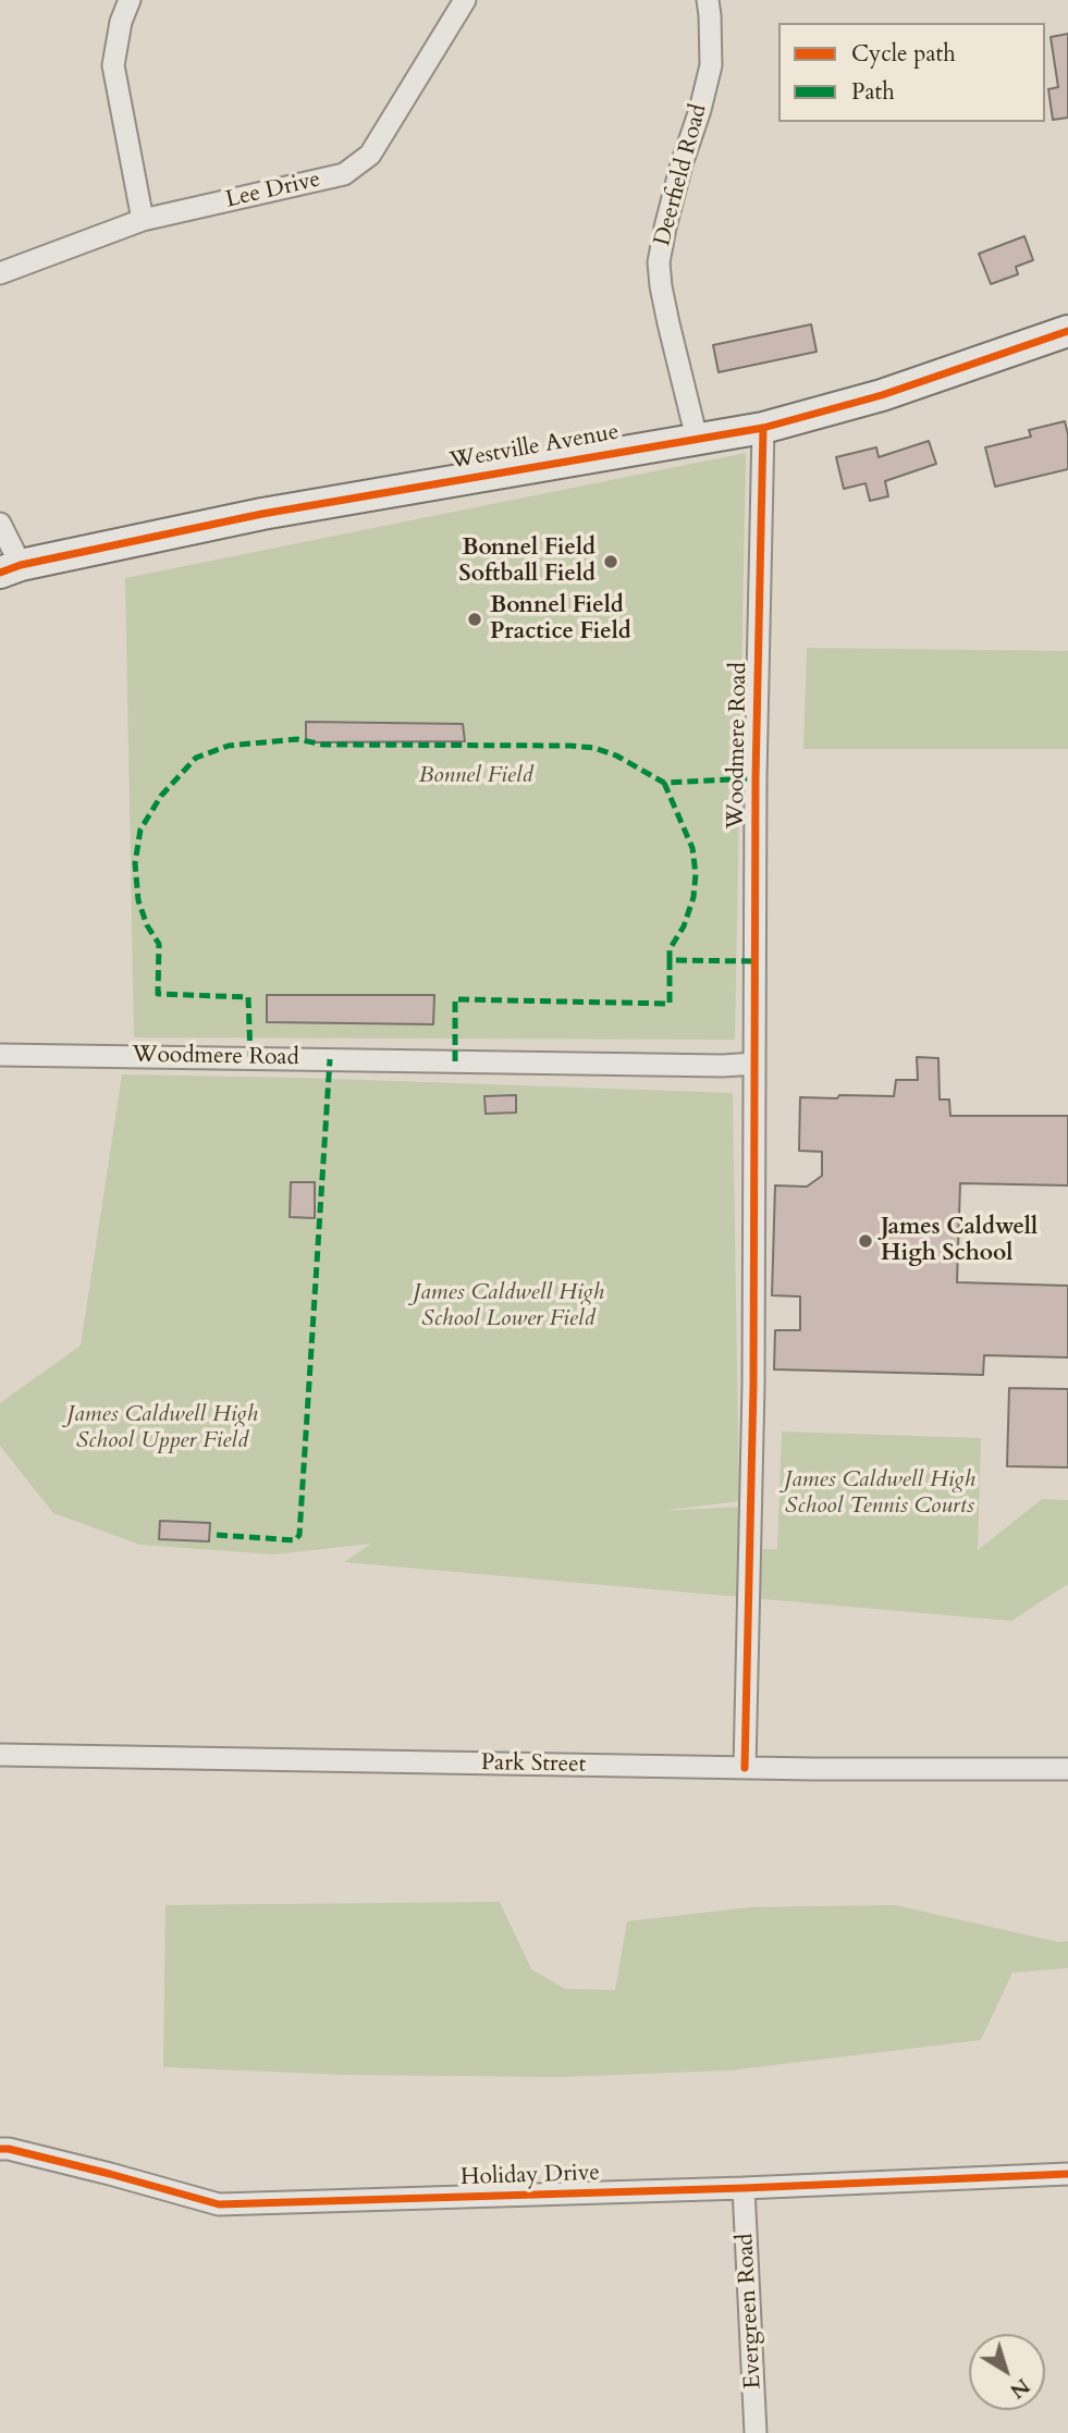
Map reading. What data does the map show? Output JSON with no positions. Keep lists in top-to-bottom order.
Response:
{
  "streets": {
    "street": [
      "Deerfield Road",
      "Lee Drive",
      "Westville Avenue",
      "Woodmere Road",
      "Park Street",
      "Holiday Drive",
      "Evergreen Road"
    ]
  },
  "crossings": [
    ["Deerfield Road", "Westville Avenue"],
    ["Westville Avenue", "Woodmere Road"],
    ["Holiday Drive", "Evergreen Road"]
  ],
  "parks": [
    "Bonnel Field",
    "James Caldwell High School Lower Field",
    "James Caldwell High School Upper Field",
    "James Caldwell High School Tennis Courts"
  ],
  "places": ["Bonnel Field Softball Field", "Bonnel Field Practice Field", "James Caldwell High School"],
  "legend": ["Cycle path", "Path"],
  "north": "bottom right"
}
